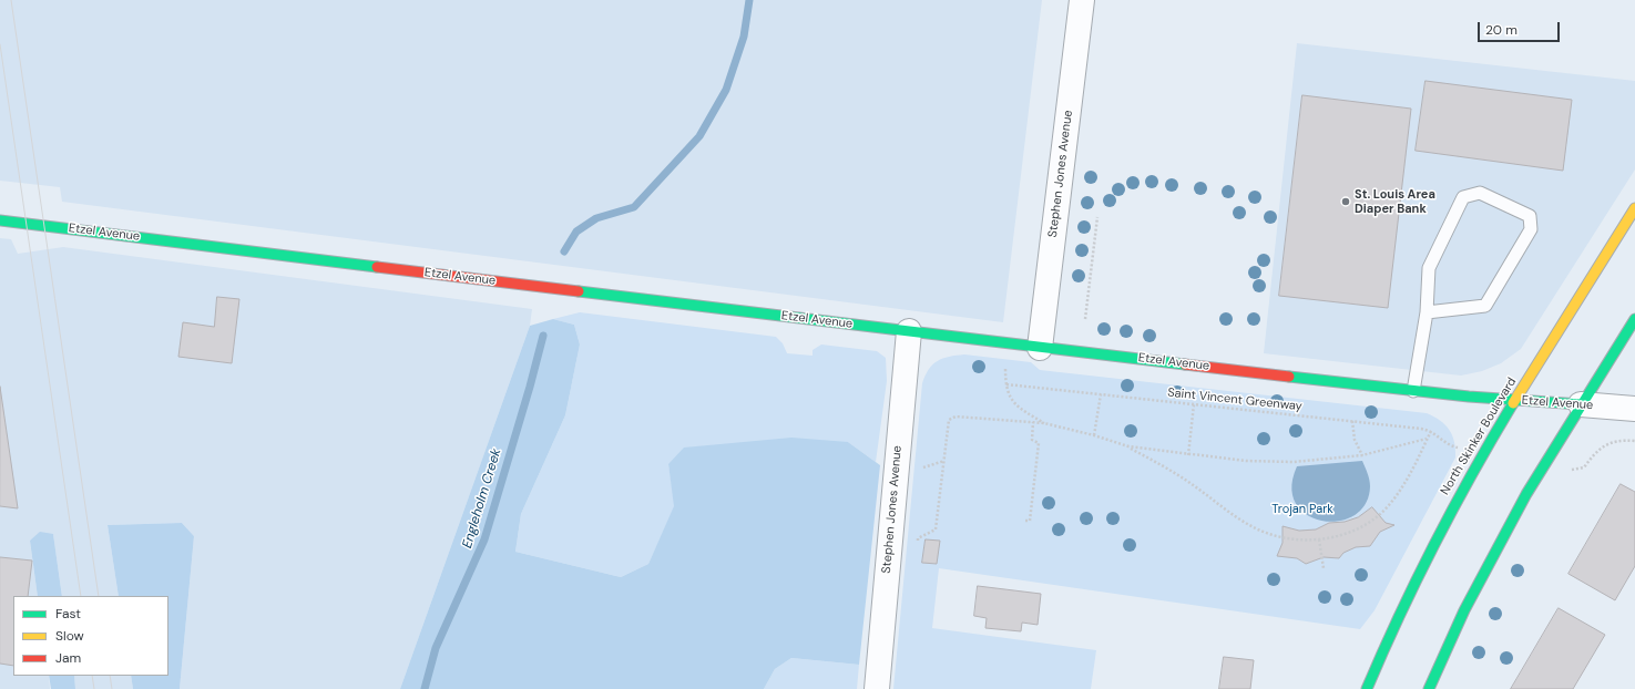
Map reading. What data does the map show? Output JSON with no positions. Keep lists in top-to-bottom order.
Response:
{
  "streets": {
    "street": ["Stephen Jones Avenue", "Etzel Avenue", "North Skinker Boulevard"],
    "path": ["Saint Vincent Greenway"]
  },
  "crossings": [
    ["Stephen Jones Avenue", "Etzel Avenue"],
    ["Etzel Avenue", "North Skinker Boulevard"]
  ],
  "water": ["Engleholm Creek"],
  "parks": ["Trojan Park"],
  "places": ["St. Louis Area Diaper Bank"],
  "legend": ["Fast", "Slow", "Jam"],
  "scale_bar": "20 m"
}
